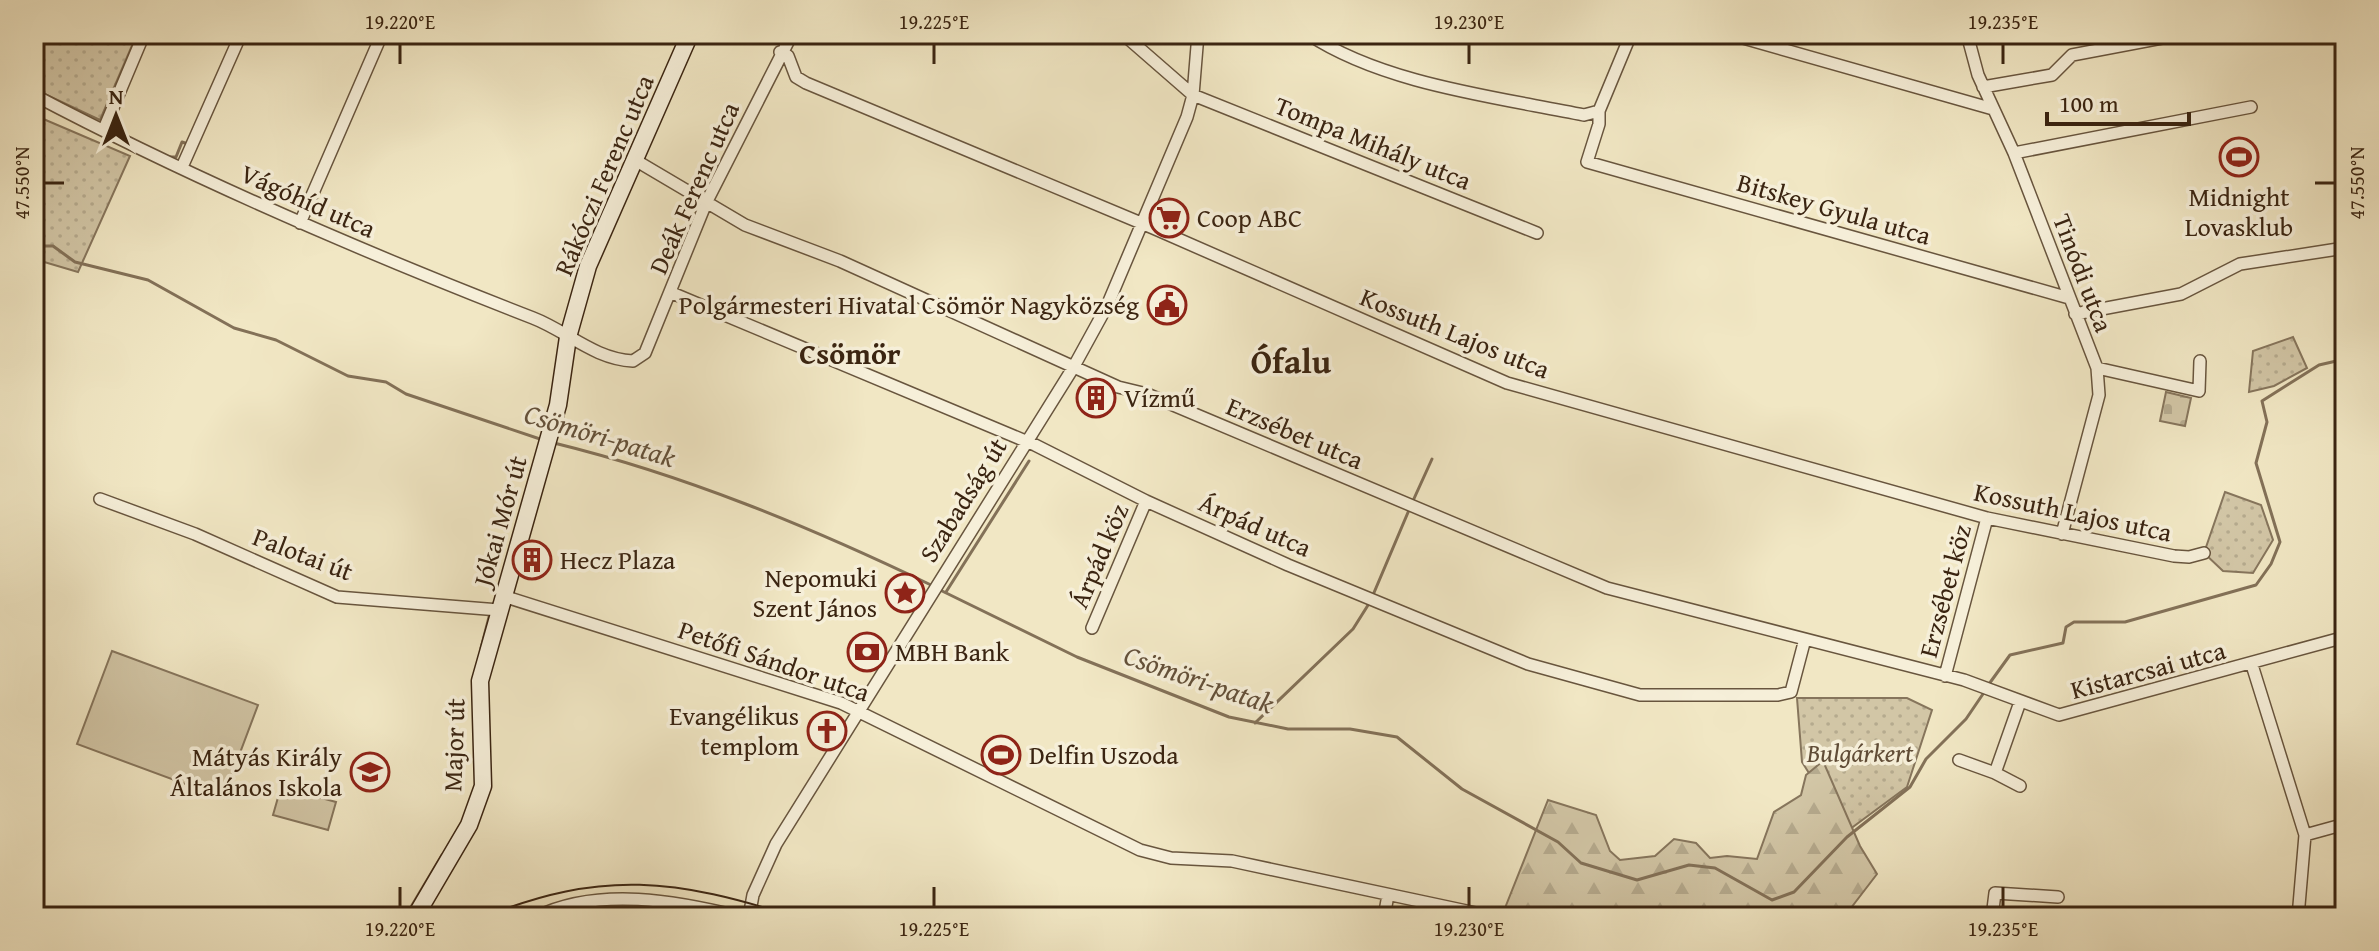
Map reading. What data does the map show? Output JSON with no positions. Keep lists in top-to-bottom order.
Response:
{
  "streets": {
    "street": [
      "Tompa Mihály utca",
      "Rákóczi Ferenc utca",
      "Deák Ferenc utca",
      "Vágóhíd utca",
      "Bitskey Gyula utca",
      "Tinódi utca",
      "Kossuth Lajos utca",
      "Erzsébet utca",
      "Szabadság út",
      "Jókai Mór út",
      "Árpád utca",
      "Palotai út",
      "Árpád köz",
      "Erzsébet köz",
      "Petőfi Sándor utca",
      "Kistarcsai utca",
      "Major út"
    ]
  },
  "crossings": [
    ["Tompa Mihály utca", "Szabadság út"],
    ["Rákóczi Ferenc utca", "Vágóhíd utca"],
    ["Rákóczi Ferenc utca", "Erzsébet utca"],
    ["Rákóczi Ferenc utca", "Jókai Mór út"],
    ["Deák Ferenc utca", "Vágóhíd utca"],
    ["Deák Ferenc utca", "Kossuth Lajos utca"],
    ["Deák Ferenc utca", "Erzsébet utca"],
    ["Deák Ferenc utca", "Árpád utca"],
    ["Vágóhíd utca", "Jókai Mór út"],
    ["Bitskey Gyula utca", "Tinódi utca"],
    ["Tinódi utca", "Kossuth Lajos utca"],
    ["Kossuth Lajos utca", "Szabadság út"],
    ["Kossuth Lajos utca", "Erzsébet köz"],
    ["Erzsébet utca", "Szabadság út"],
    ["Erzsébet utca", "Árpád utca"],
    ["Erzsébet utca", "Erzsébet köz"],
    ["Erzsébet utca", "Kistarcsai utca"],
    ["Szabadság út", "Árpád utca"],
    ["Szabadság út", "Petőfi Sándor utca"],
    ["Jókai Mór út", "Palotai út"],
    ["Jókai Mór út", "Petőfi Sándor utca"],
    ["Jókai Mór út", "Major út"],
    ["Árpád utca", "Árpád köz"],
    ["Palotai út", "Petőfi Sándor utca"],
    ["Palotai út", "Major út"],
    ["Petőfi Sándor utca", "Major út"]
  ],
  "districts": ["Csömör", "Ófalu"],
  "water": ["Csömöri-patak"],
  "parks": ["Bulgárkert"],
  "places": {
    "sports": ["Midnight Lovasklub", "Delfin Uszoda"],
    "supermarket": ["Coop ABC"],
    "public building": ["Polgármesteri Hivatal Csömör Nagyközség"],
    "building": ["Vízmű", "Hecz Plaza"],
    "place": ["Nepomuki Szent János"],
    "bank": ["MBH Bank"],
    "church": ["Evangélikus templom"],
    "school or university": ["Mátyás Király Általános Iskola"]
  },
  "scale_bar": "100 m",
  "north": "top",
  "coordinates": [
    "19.220°E",
    "19.225°E",
    "19.230°E",
    "19.235°E",
    "47.550°N"
  ]
}
